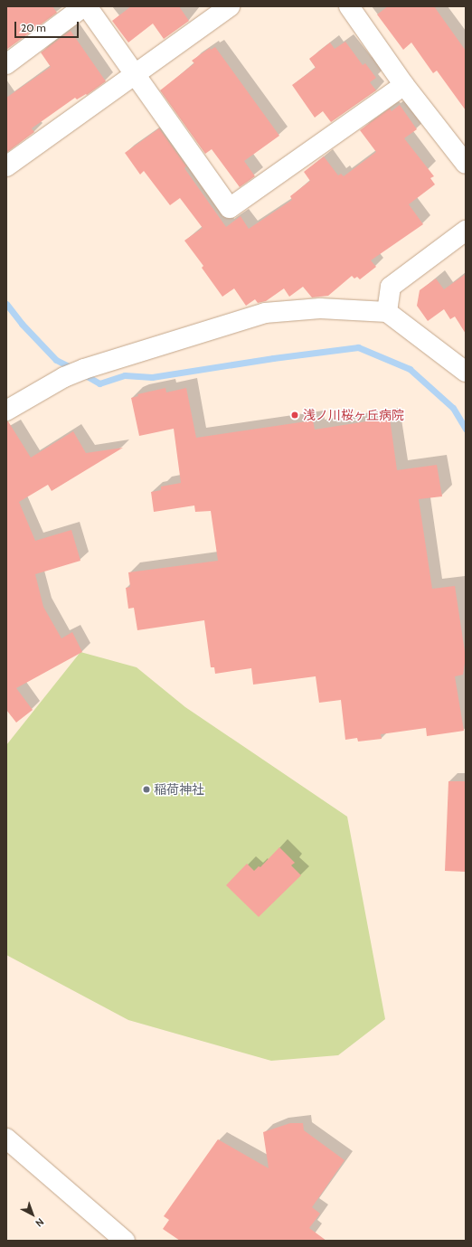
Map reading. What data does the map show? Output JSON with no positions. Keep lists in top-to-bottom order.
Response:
{
  "places": ["浅ノ川桜ヶ丘病院", "稲荷神社"],
  "scale_bar": "20 m",
  "north": "bottom right"
}
